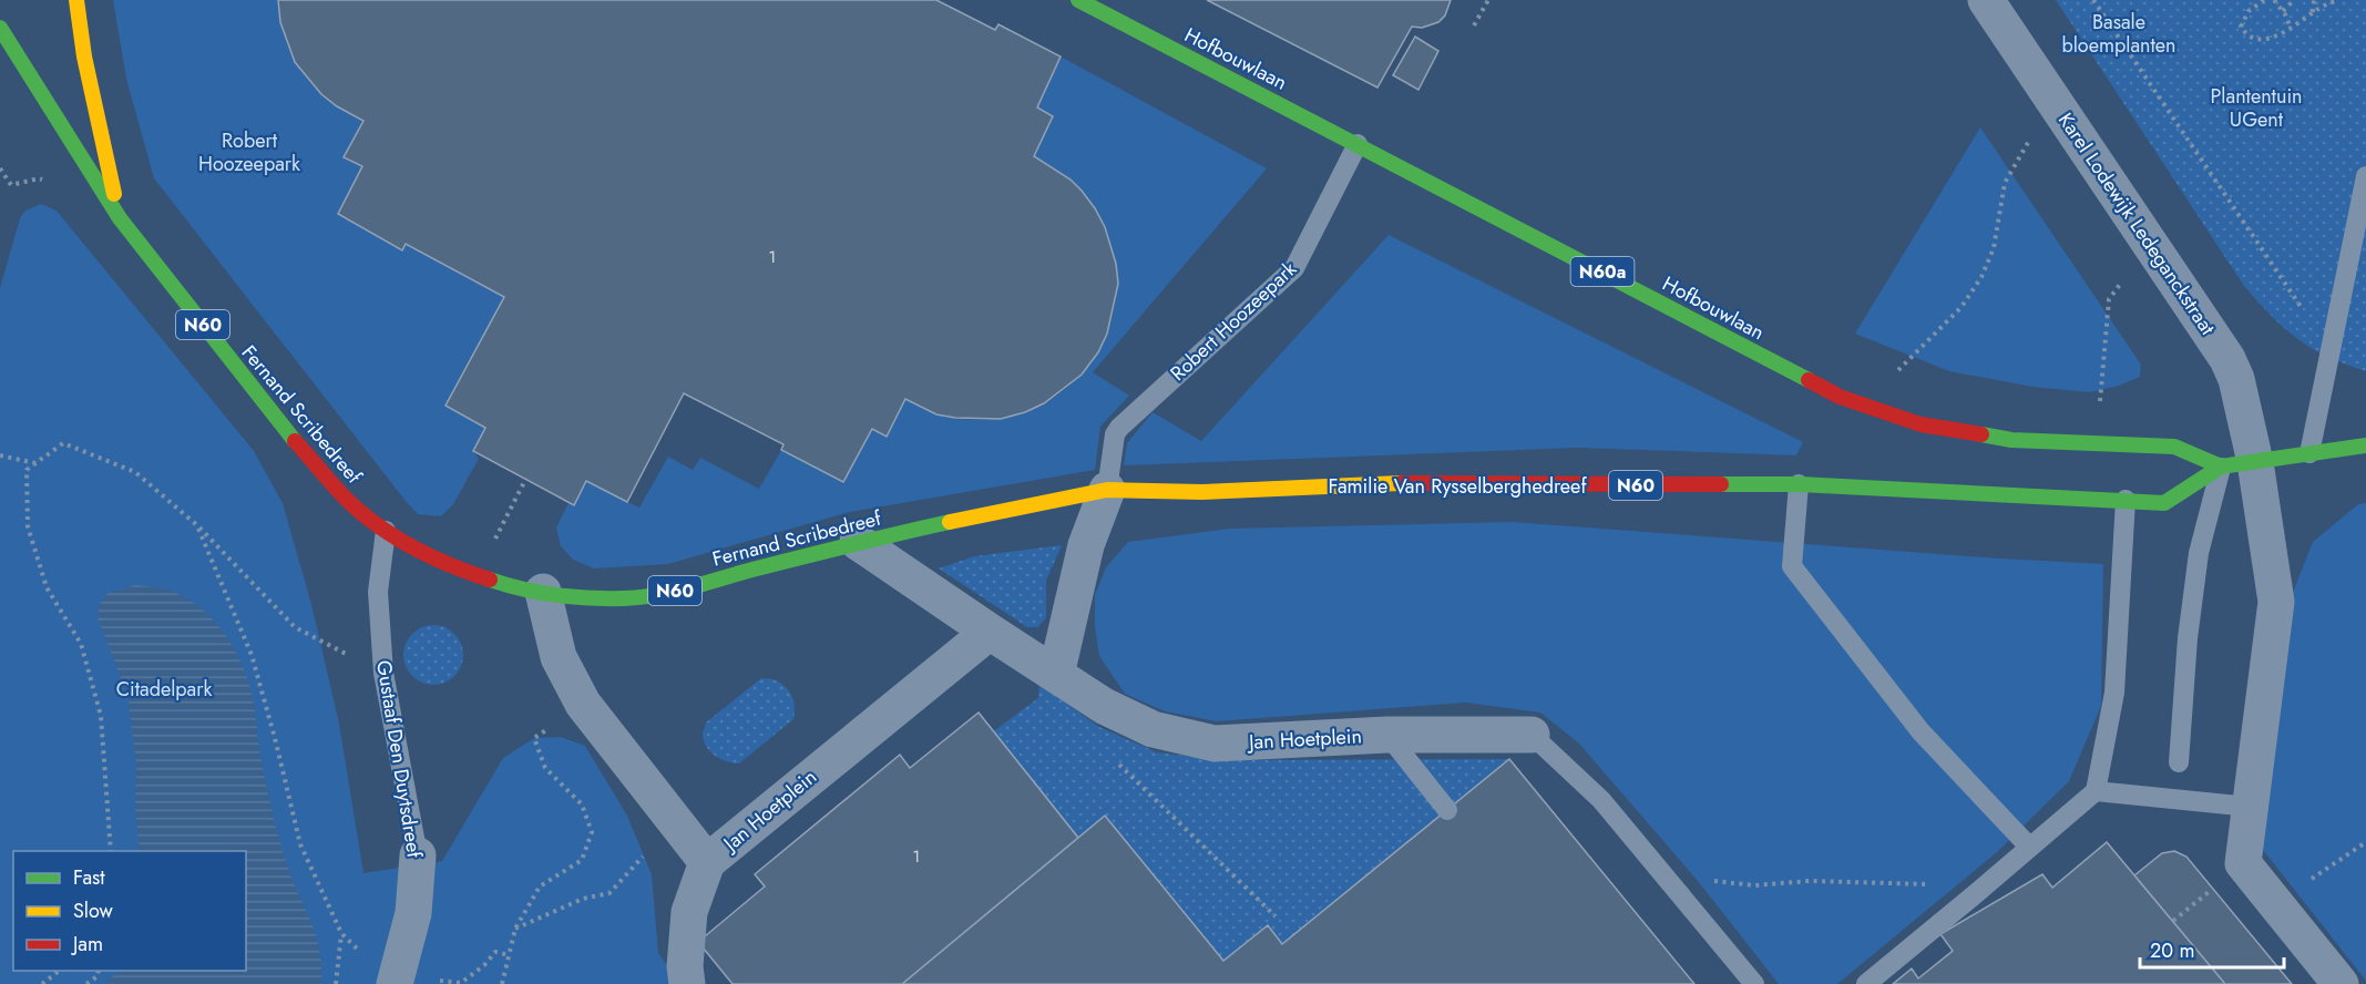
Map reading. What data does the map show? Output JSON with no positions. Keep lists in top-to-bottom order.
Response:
{
  "streets": {
    "main road": [
      "Hofbouwlaan",
      "N60a",
      "N60",
      "Fernand Scribedreef",
      "Familie Van Rysselberghedreef"
    ],
    "street": ["Karel Lodewijk Ledeganckstraat", "Jan Hoetplein", "Gustaaf Den Duytsdreef"],
    "lane": ["Robert Hoozeepark"]
  },
  "crossings": [
    ["Hofbouwlaan", "Karel Lodewijk Ledeganckstraat"],
    ["Hofbouwlaan", "Robert Hoozeepark"],
    ["Hofbouwlaan", "N60"],
    ["Hofbouwlaan", "Familie Van Rysselberghedreef"],
    ["Karel Lodewijk Ledeganckstraat", "N60"],
    ["Karel Lodewijk Ledeganckstraat", "Familie Van Rysselberghedreef"],
    ["Robert Hoozeepark", "Fernand Scribedreef"],
    ["Robert Hoozeepark", "Familie Van Rysselberghedreef"],
    ["N60", "Fernand Scribedreef"],
    ["N60", "Familie Van Rysselberghedreef"],
    ["Fernand Scribedreef", "Familie Van Rysselberghedreef"],
    ["Fernand Scribedreef", "Jan Hoetplein"],
    ["Fernand Scribedreef", "Gustaaf Den Duytsdreef"]
  ],
  "parks": [
    "Basale bloemplanten",
    "Plantentuin UGent",
    "Robert Hoozeepark",
    "Citadelpark"
  ],
  "house_numbers": ["1", "1"],
  "legend": ["Fast", "Slow", "Jam"],
  "scale_bar": "20 m"
}
